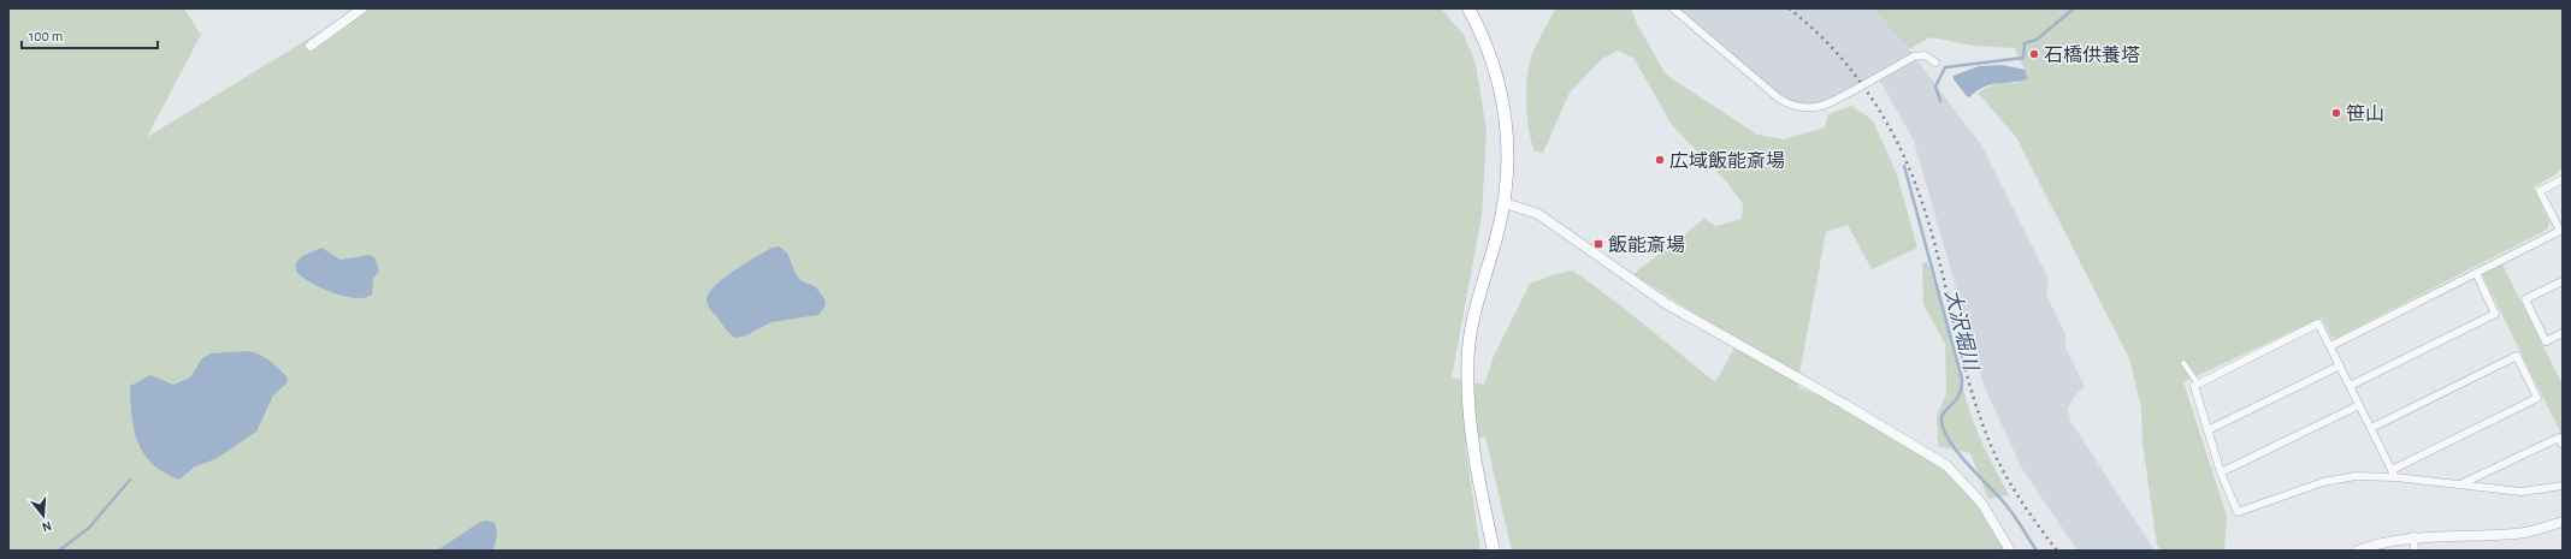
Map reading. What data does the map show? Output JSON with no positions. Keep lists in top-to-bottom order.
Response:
{
  "water": ["大沢堀川"],
  "places": {
    "other": ["石橋供養塔", "笹山", "広域飯能斎場"],
    "transit": ["飯能斎場"]
  },
  "scale_bar": "100 m",
  "north": "bottom"
}
